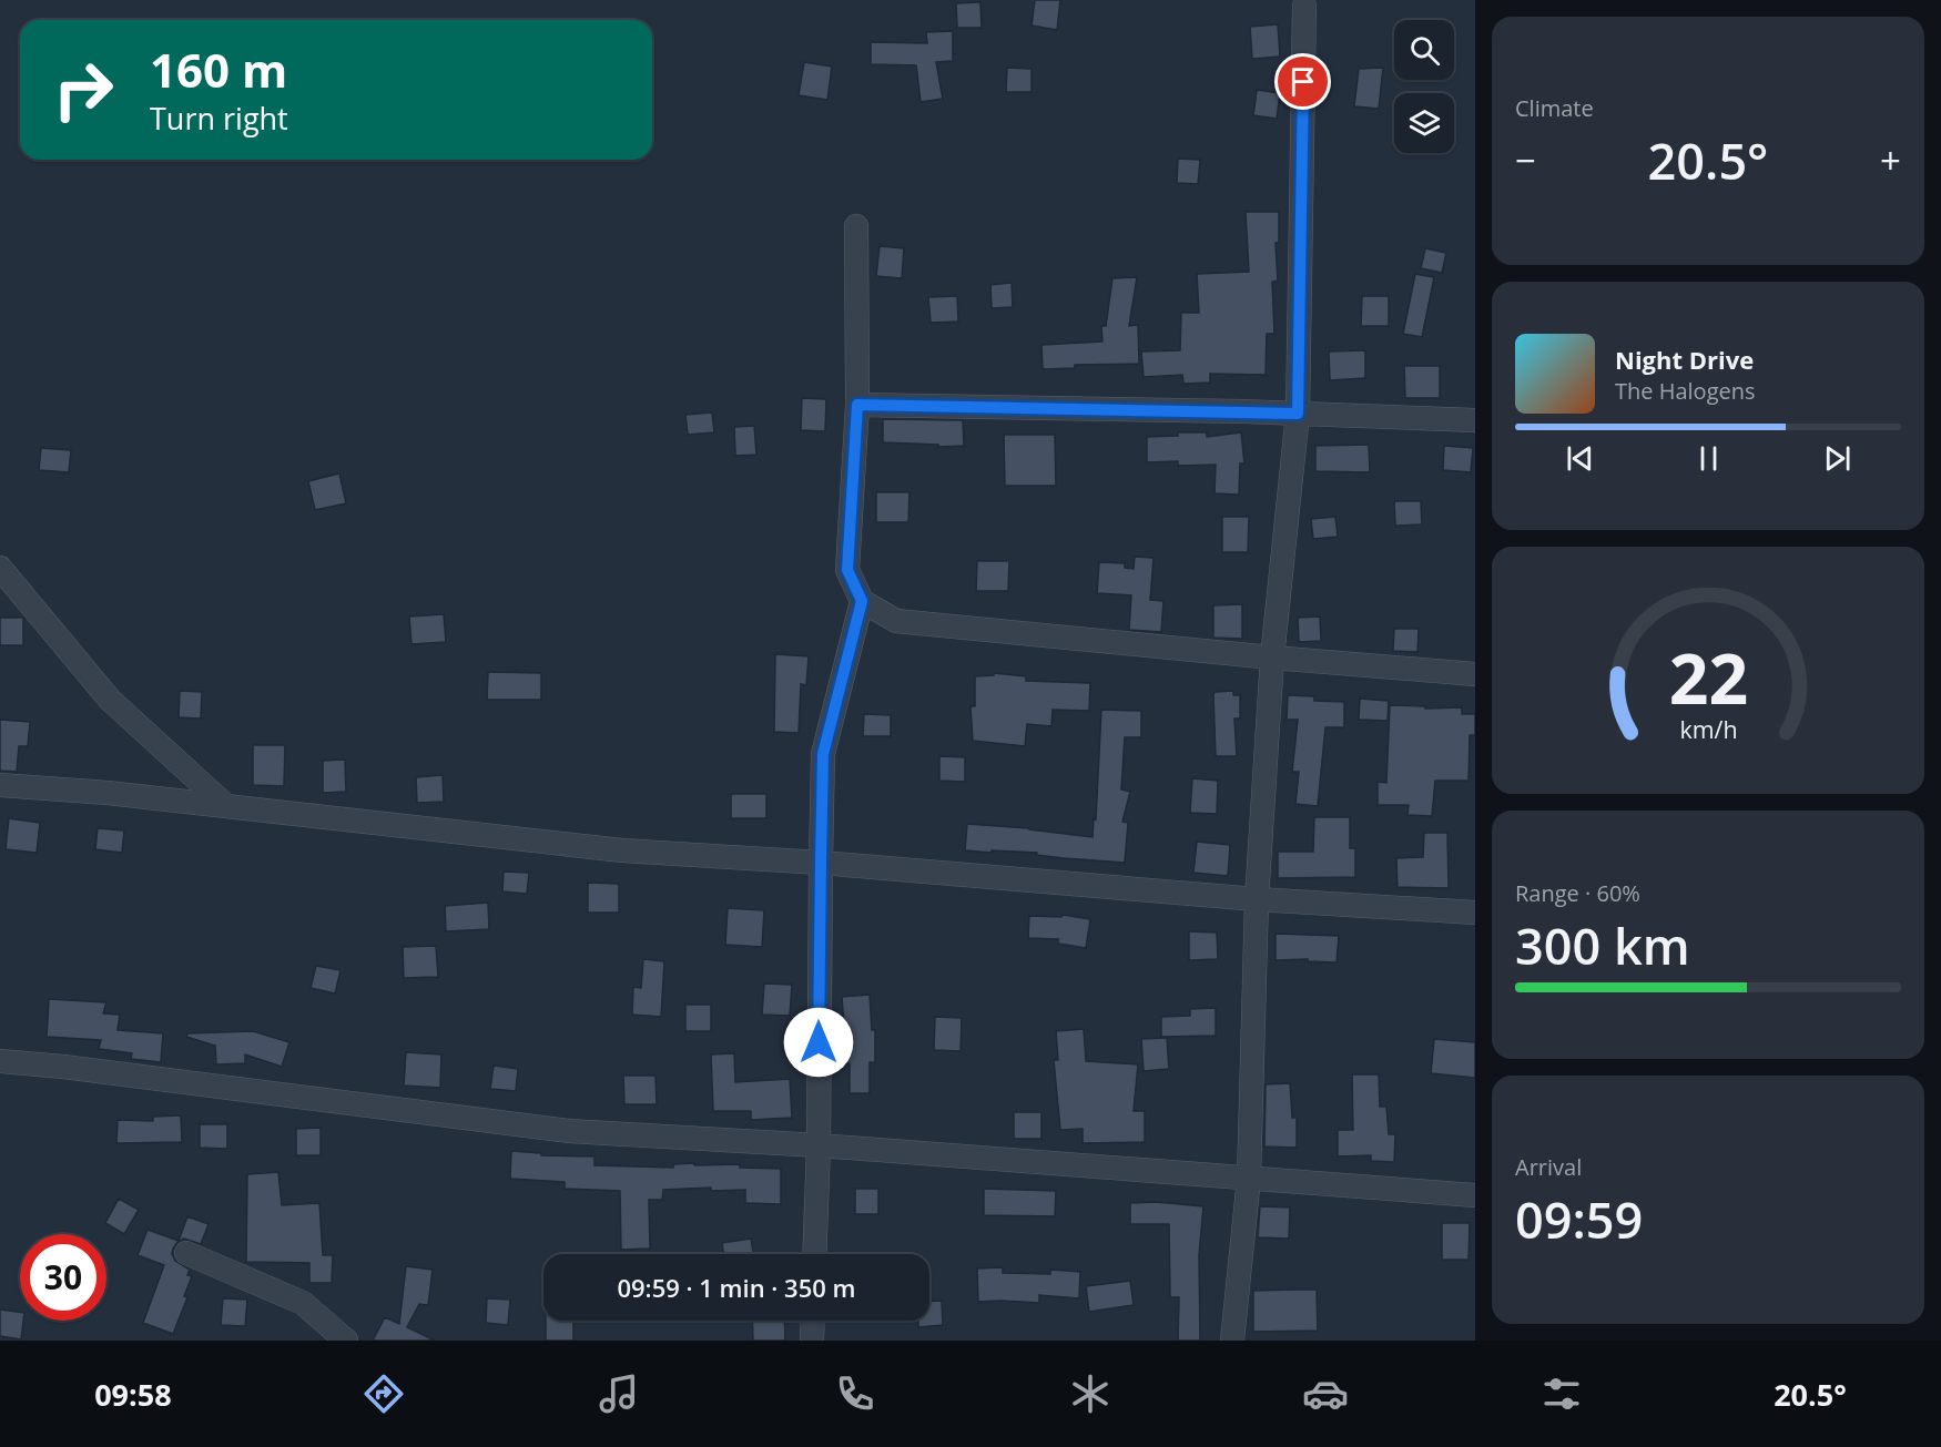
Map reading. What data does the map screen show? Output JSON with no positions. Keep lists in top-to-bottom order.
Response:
{
  "page": {
    "tile": [
      "Climate",
      ["Range · 60%", "300 km"],
      ["Arrival", "09:59"]
    ],
    "turn": ["160 m", "Turn right"],
    "heat": ["−", "20.5°", "+"],
    "song": ["Night Drive", "The Halogens"],
    "limit": "30",
    "trip": "09:59 · 1 min · 350 m",
    "tabs": ["09:58", "20.5°"],
    "gauge": ["22", "km/h"]
  }
}
